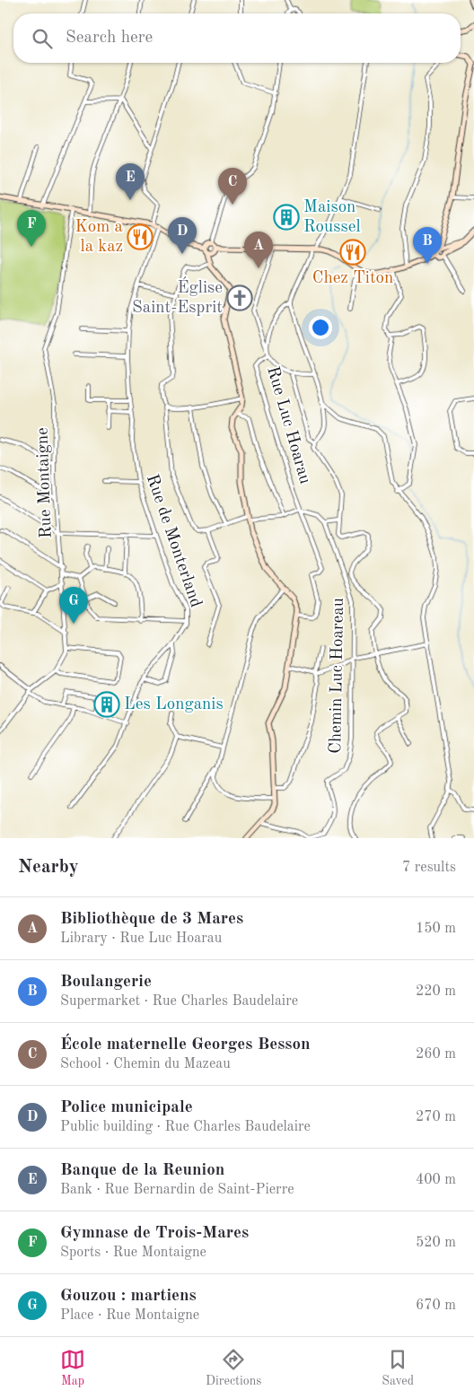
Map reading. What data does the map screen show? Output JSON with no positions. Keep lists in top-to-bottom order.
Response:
{
  "streets": {
    "street": [
      "Rue Luc Hoarau",
      "Rue Montaigne",
      "Rue de Monterland",
      "Chemin Luc Hoareau"
    ]
  },
  "places": {
    "building": ["Maison Roussel", "Les Longanis"],
    "restaurant": ["Kom a la kaz", "Chez Titon"],
    "church": ["Église Saint-Esprit"]
  },
  "page": {
    "search": "Search here",
    "pins": [
      "E",
      "C",
      "F",
      "D",
      "B",
      "A",
      "G"
    ],
    "heading": ["Nearby", "7 results"],
    "list": [
      {
        "mark": "A",
        "name": "Bibliothèque de 3 Mares",
        "note": "Library · Rue Luc Hoarau",
        "value": "150 m"
      },
      {
        "mark": "B",
        "name": "Boulangerie",
        "note": "Supermarket · Rue Charles Baudelaire",
        "value": "220 m"
      },
      {
        "mark": "C",
        "name": "École maternelle Georges Besson",
        "note": "School · Chemin du Mazeau",
        "value": "260 m"
      },
      {
        "mark": "D",
        "name": "Police municipale",
        "note": "Public building · Rue Charles Baudelaire",
        "value": "270 m"
      },
      {
        "mark": "E",
        "name": "Banque de la Reunion",
        "note": "Bank · Rue Bernardin de Saint-Pierre",
        "value": "400 m"
      },
      {
        "mark": "F",
        "name": "Gymnase de Trois-Mares",
        "note": "Sports · Rue Montaigne",
        "value": "520 m"
      },
      {
        "mark": "G",
        "name": "Gouzou : martiens",
        "note": "Place · Rue Montaigne",
        "value": "670 m"
      }
    ],
    "nav": ["Map", "Directions", "Saved"]
  }
}
